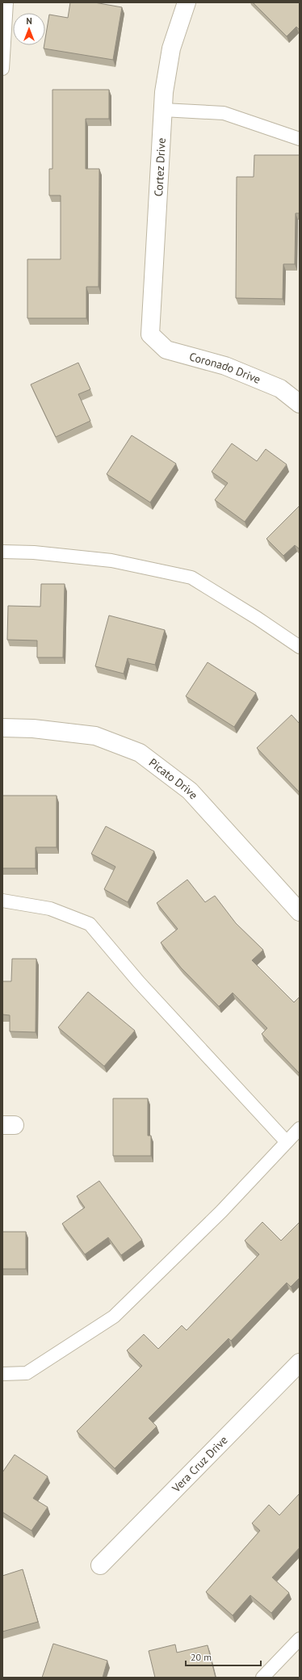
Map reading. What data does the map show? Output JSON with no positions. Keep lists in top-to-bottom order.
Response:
{
  "streets": {
    "street": [
      "Cortez Drive",
      "Coronado Drive",
      "Picato Drive",
      "Vera Cruz Drive"
    ]
  },
  "crossings": [
    ["Cortez Drive", "Coronado Drive"]
  ],
  "scale_bar": "20 m",
  "north": "top"
}
